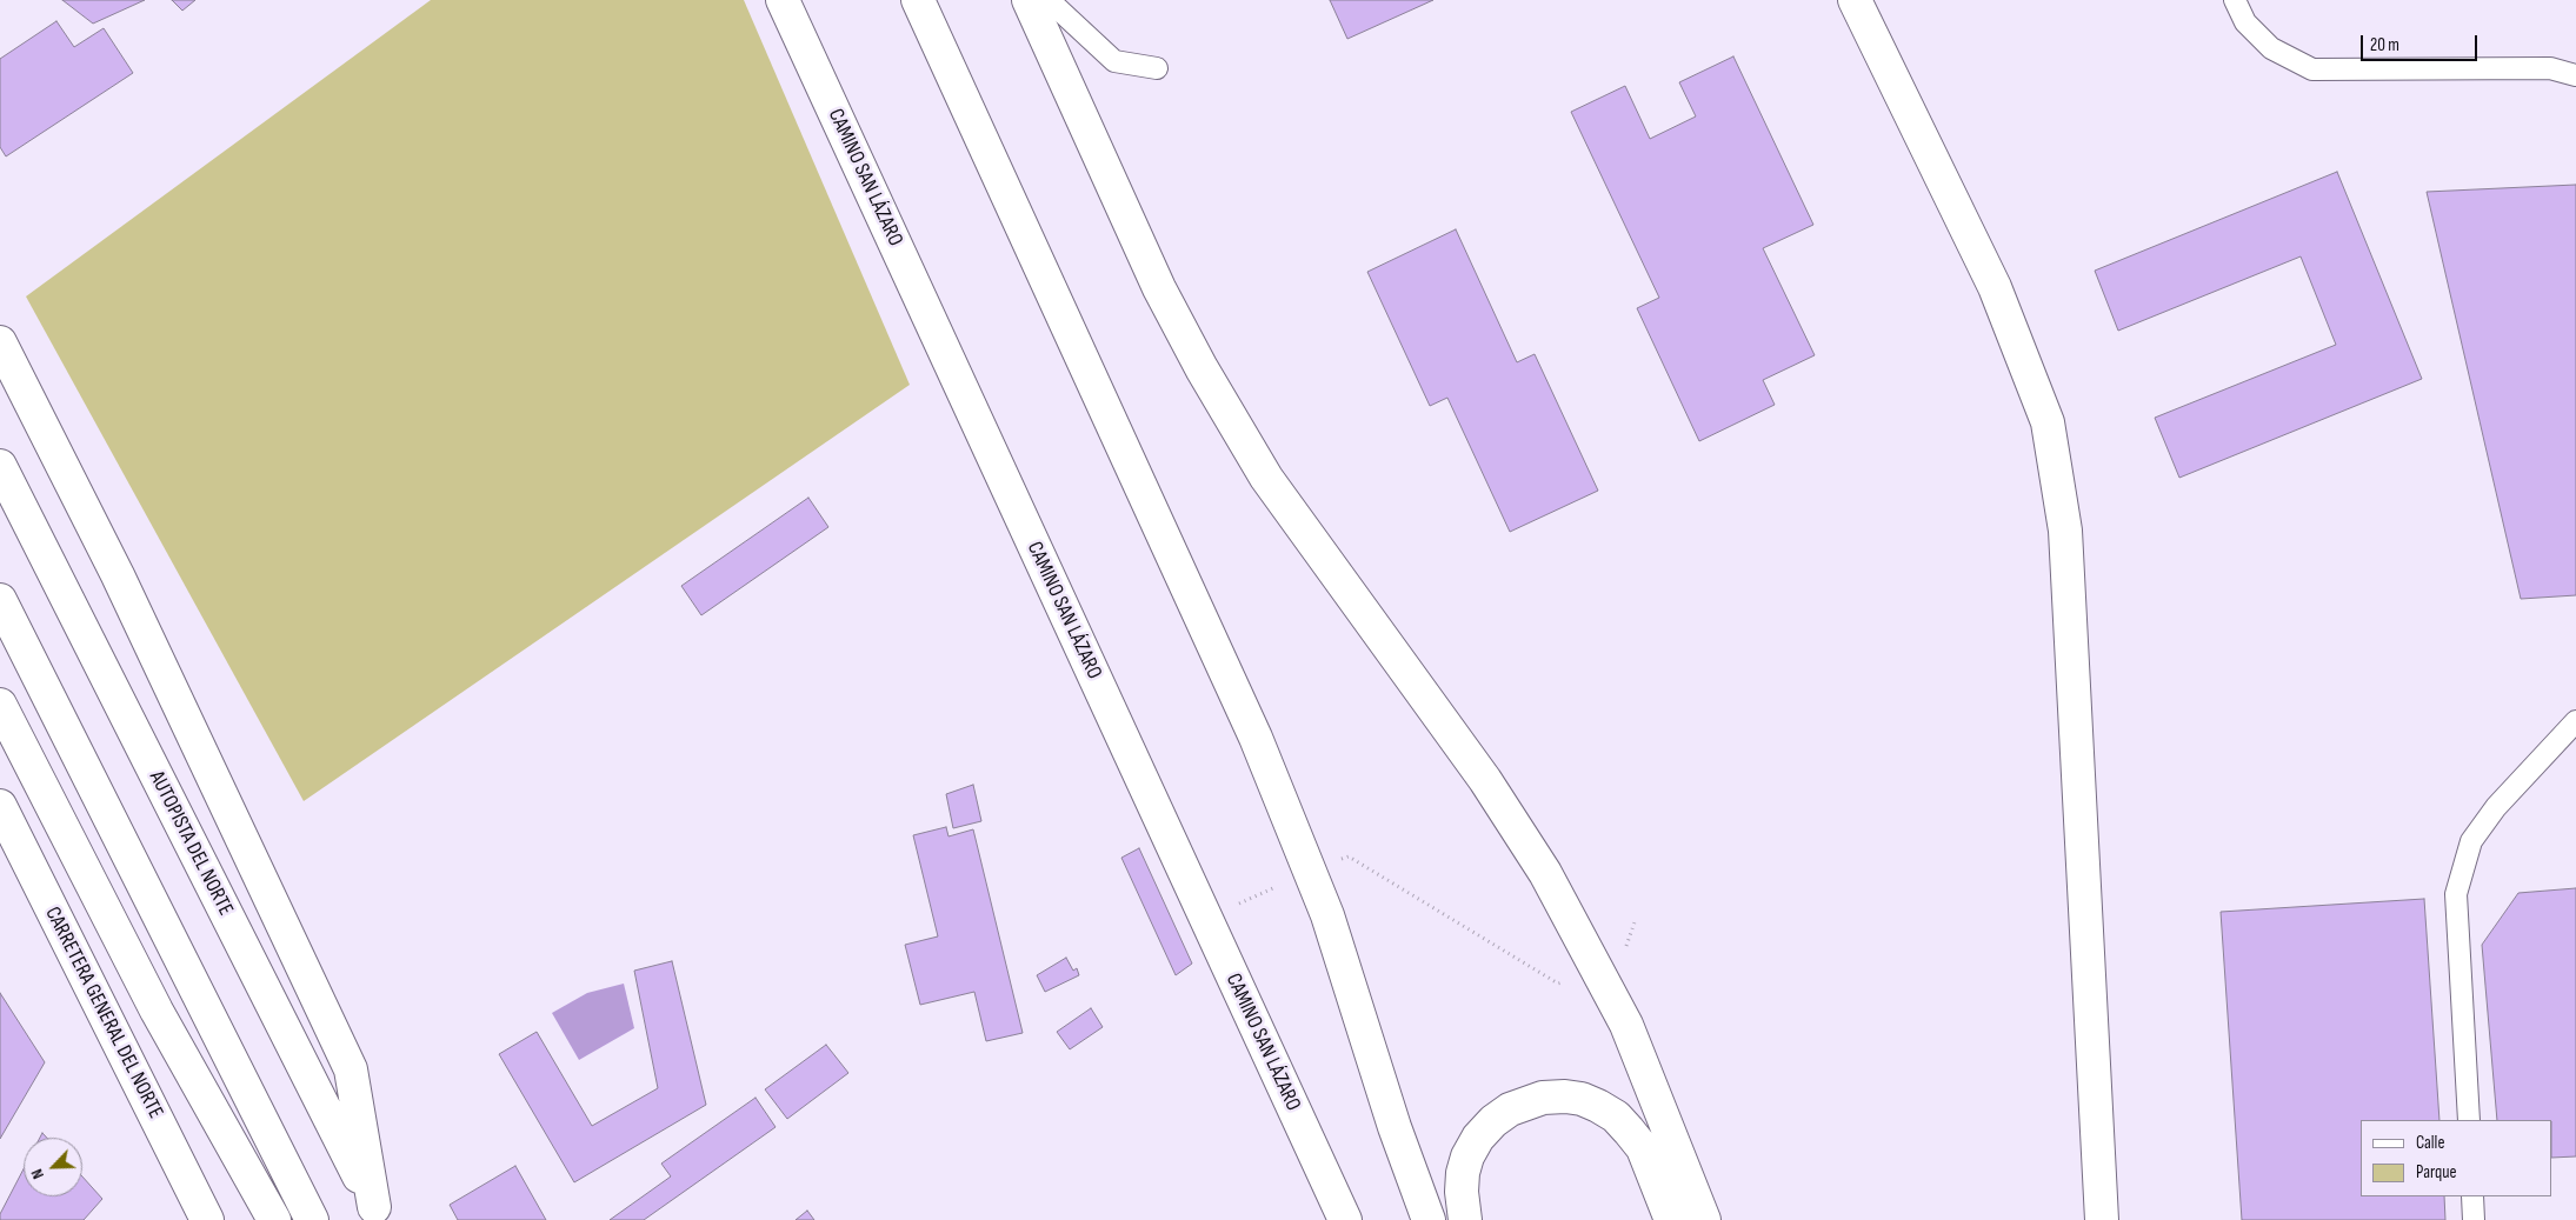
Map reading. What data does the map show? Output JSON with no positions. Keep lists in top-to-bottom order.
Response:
{
  "streets": {
    "main road": ["CAMINO SAN LÁZARO", "AUTOPISTA DEL NORTE", "CARRETERA GENERAL DEL NORTE"]
  },
  "legend": ["Calle", "Parque"],
  "scale_bar": "20 m",
  "north": "bottom left"
}
